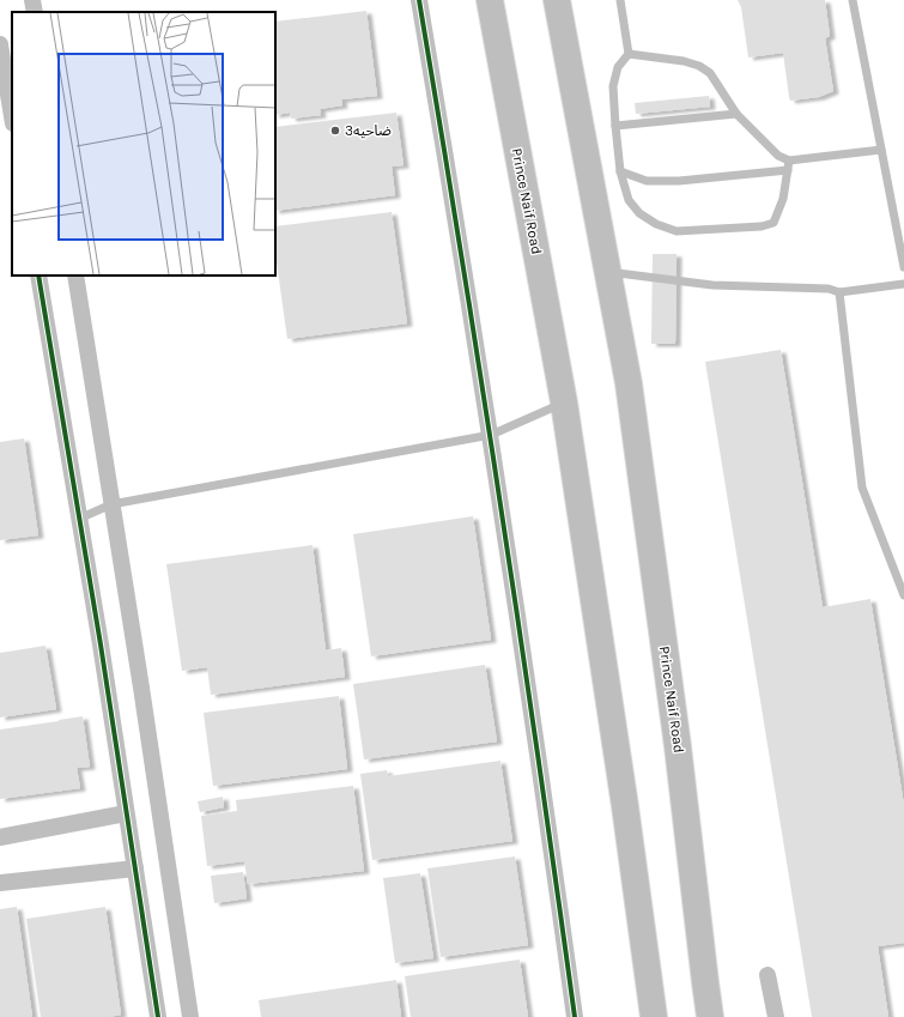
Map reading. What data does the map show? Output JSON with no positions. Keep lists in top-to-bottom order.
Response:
{
  "streets": {
    "main road": ["Prince Naif Road"]
  },
  "places": ["ضاحيه3"]
}
